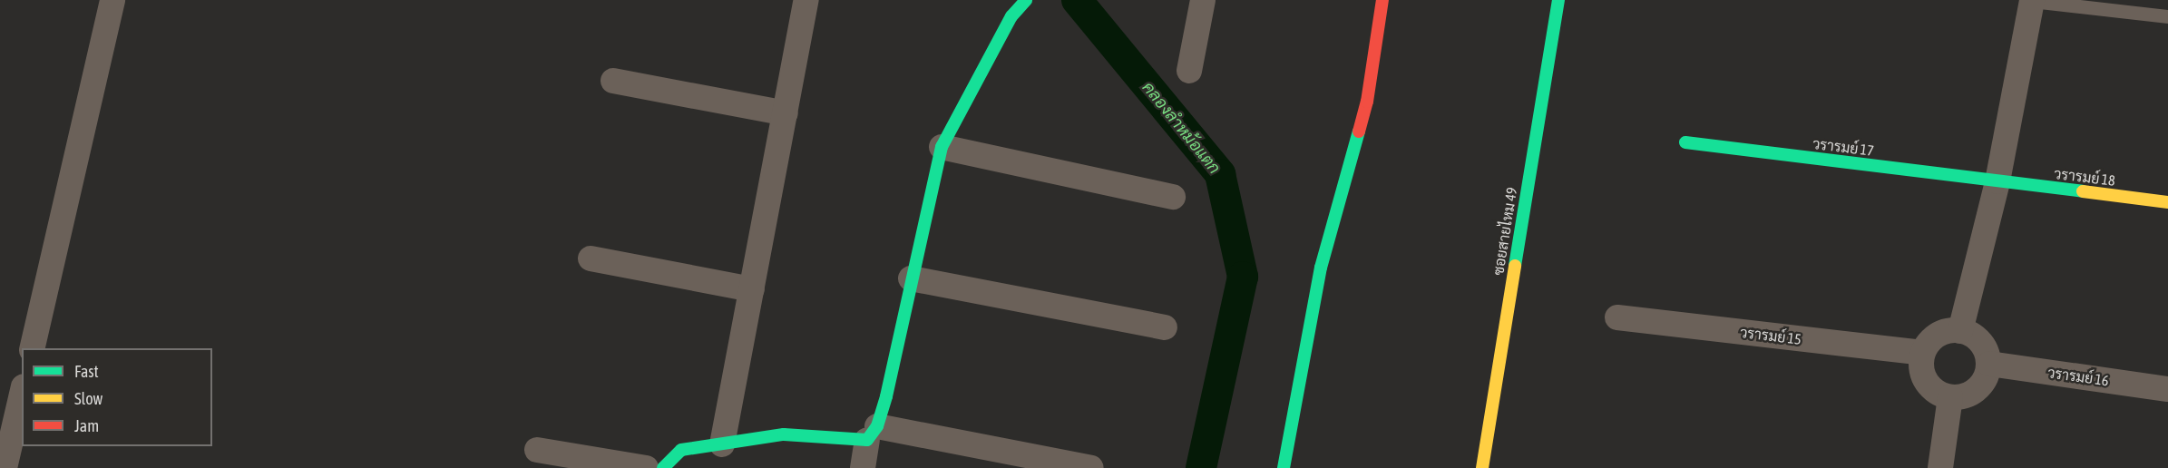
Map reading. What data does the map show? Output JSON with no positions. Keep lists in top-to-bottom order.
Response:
{
  "streets": {
    "street": [
      "วรารมย์ 17",
      "วรารมย์ 18",
      "ซอยสายไหม 49",
      "วรารมย์ 15",
      "วรารมย์ 16"
    ]
  },
  "crossings": [
    ["วรารมย์ 17", "วรารมย์ 18"],
    ["วรารมย์ 15", "วรารมย์ 16"]
  ],
  "water": ["คลองลำหม้อแตก"],
  "legend": ["Fast", "Slow", "Jam"]
}
